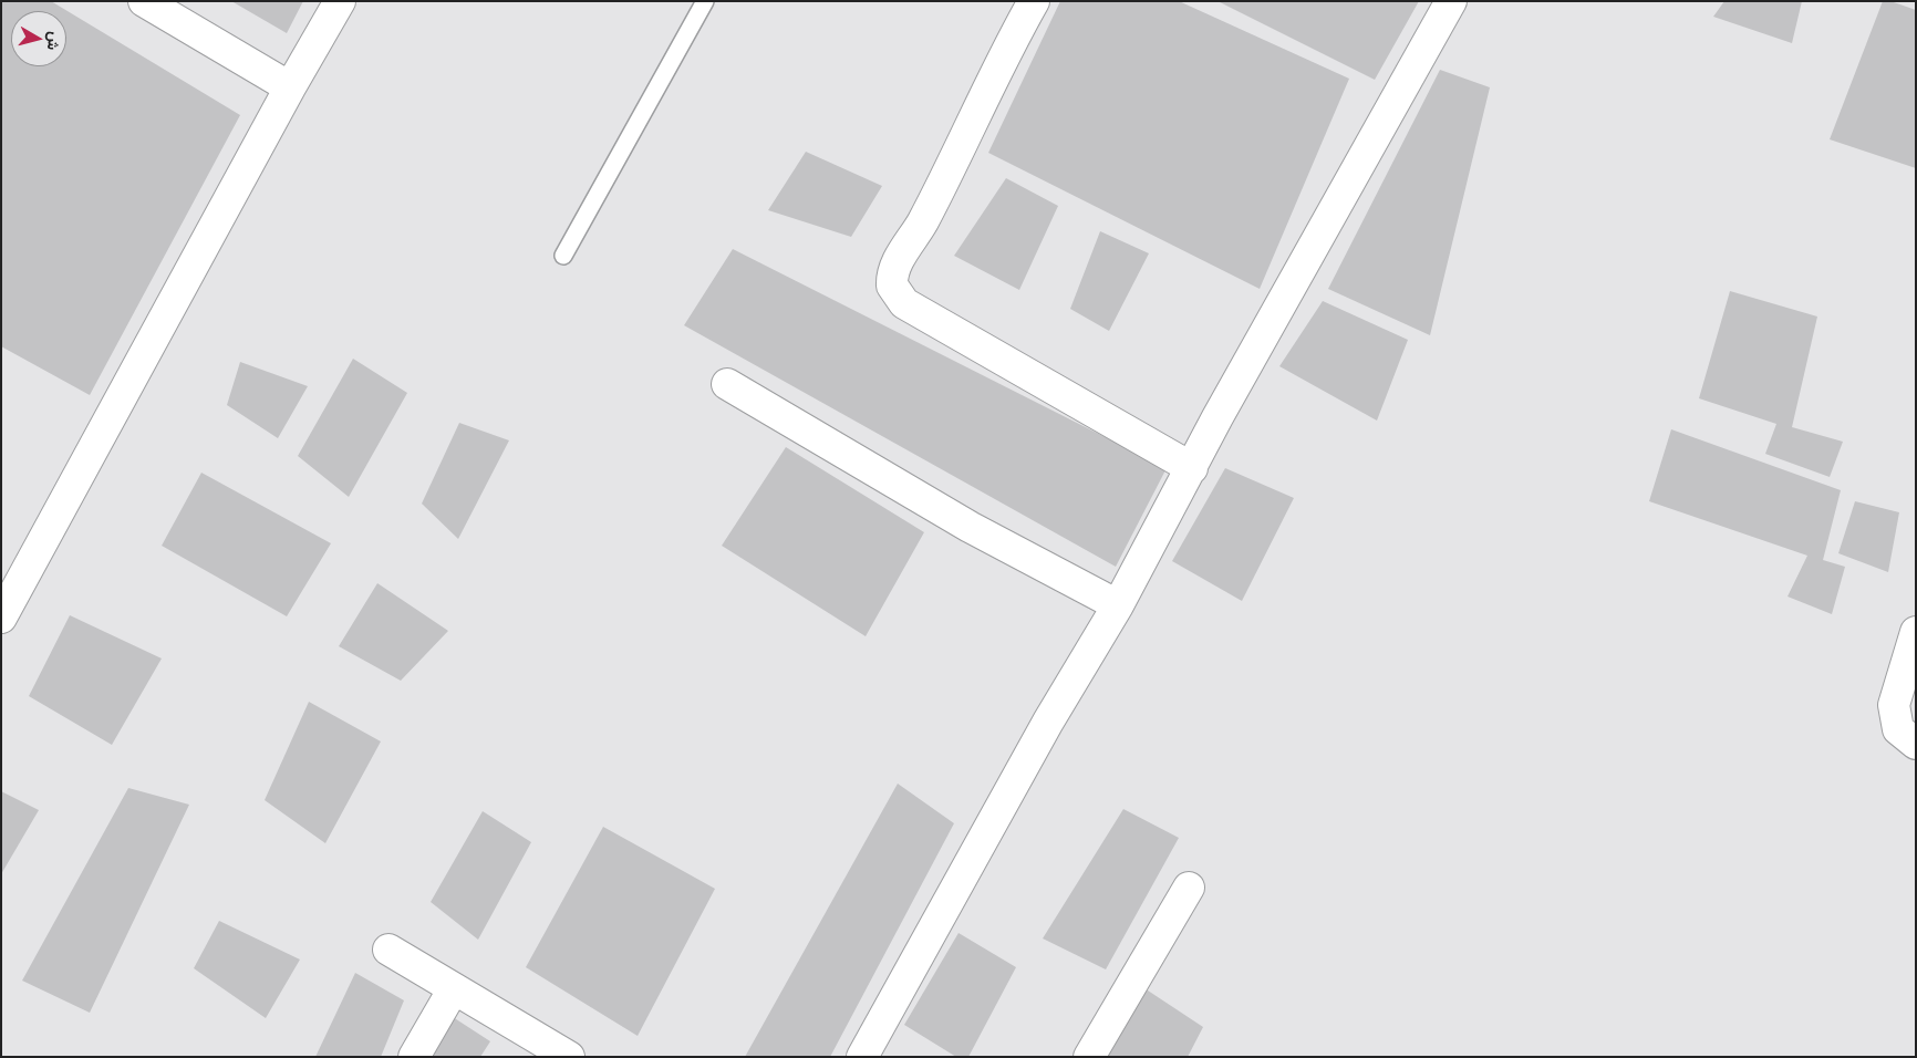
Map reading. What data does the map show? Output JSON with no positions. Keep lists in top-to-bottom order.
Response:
{
  "north": "right"
}
